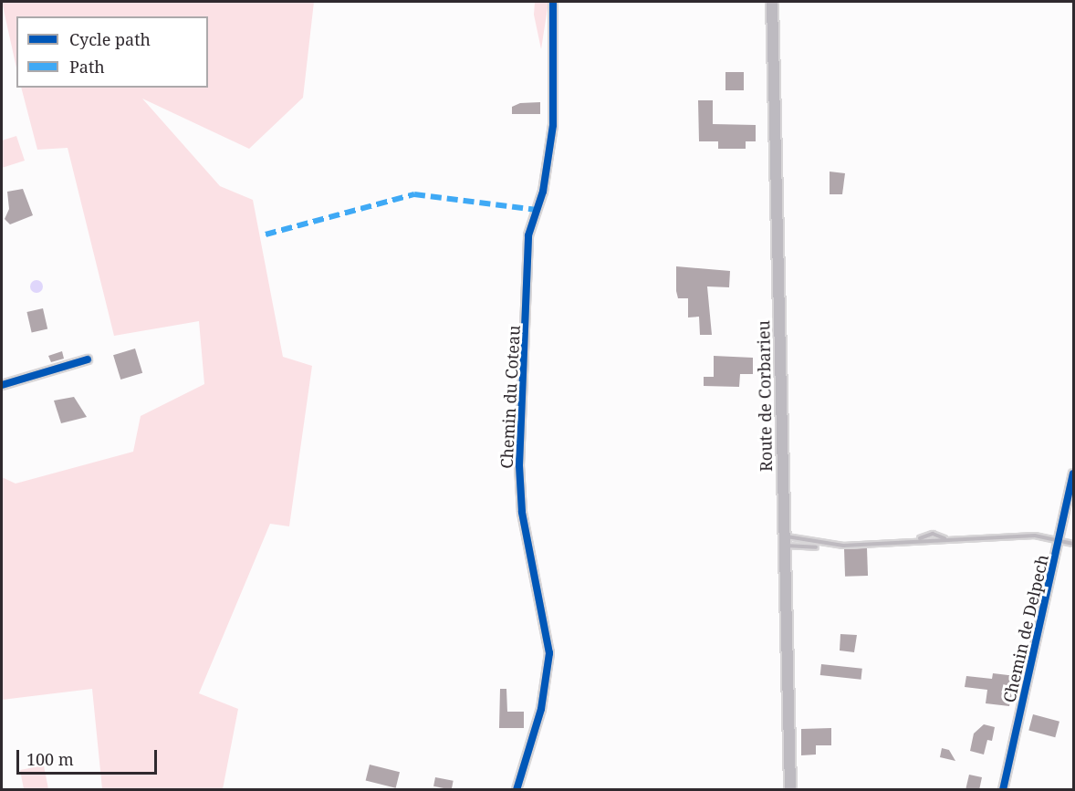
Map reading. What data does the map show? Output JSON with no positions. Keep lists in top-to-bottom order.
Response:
{
  "streets": {
    "main road": ["Route de Corbarieu"],
    "street": ["Chemin du Coteau", "Chemin de Delpech"]
  },
  "legend": ["Cycle path", "Path"],
  "scale_bar": "100 m"
}
